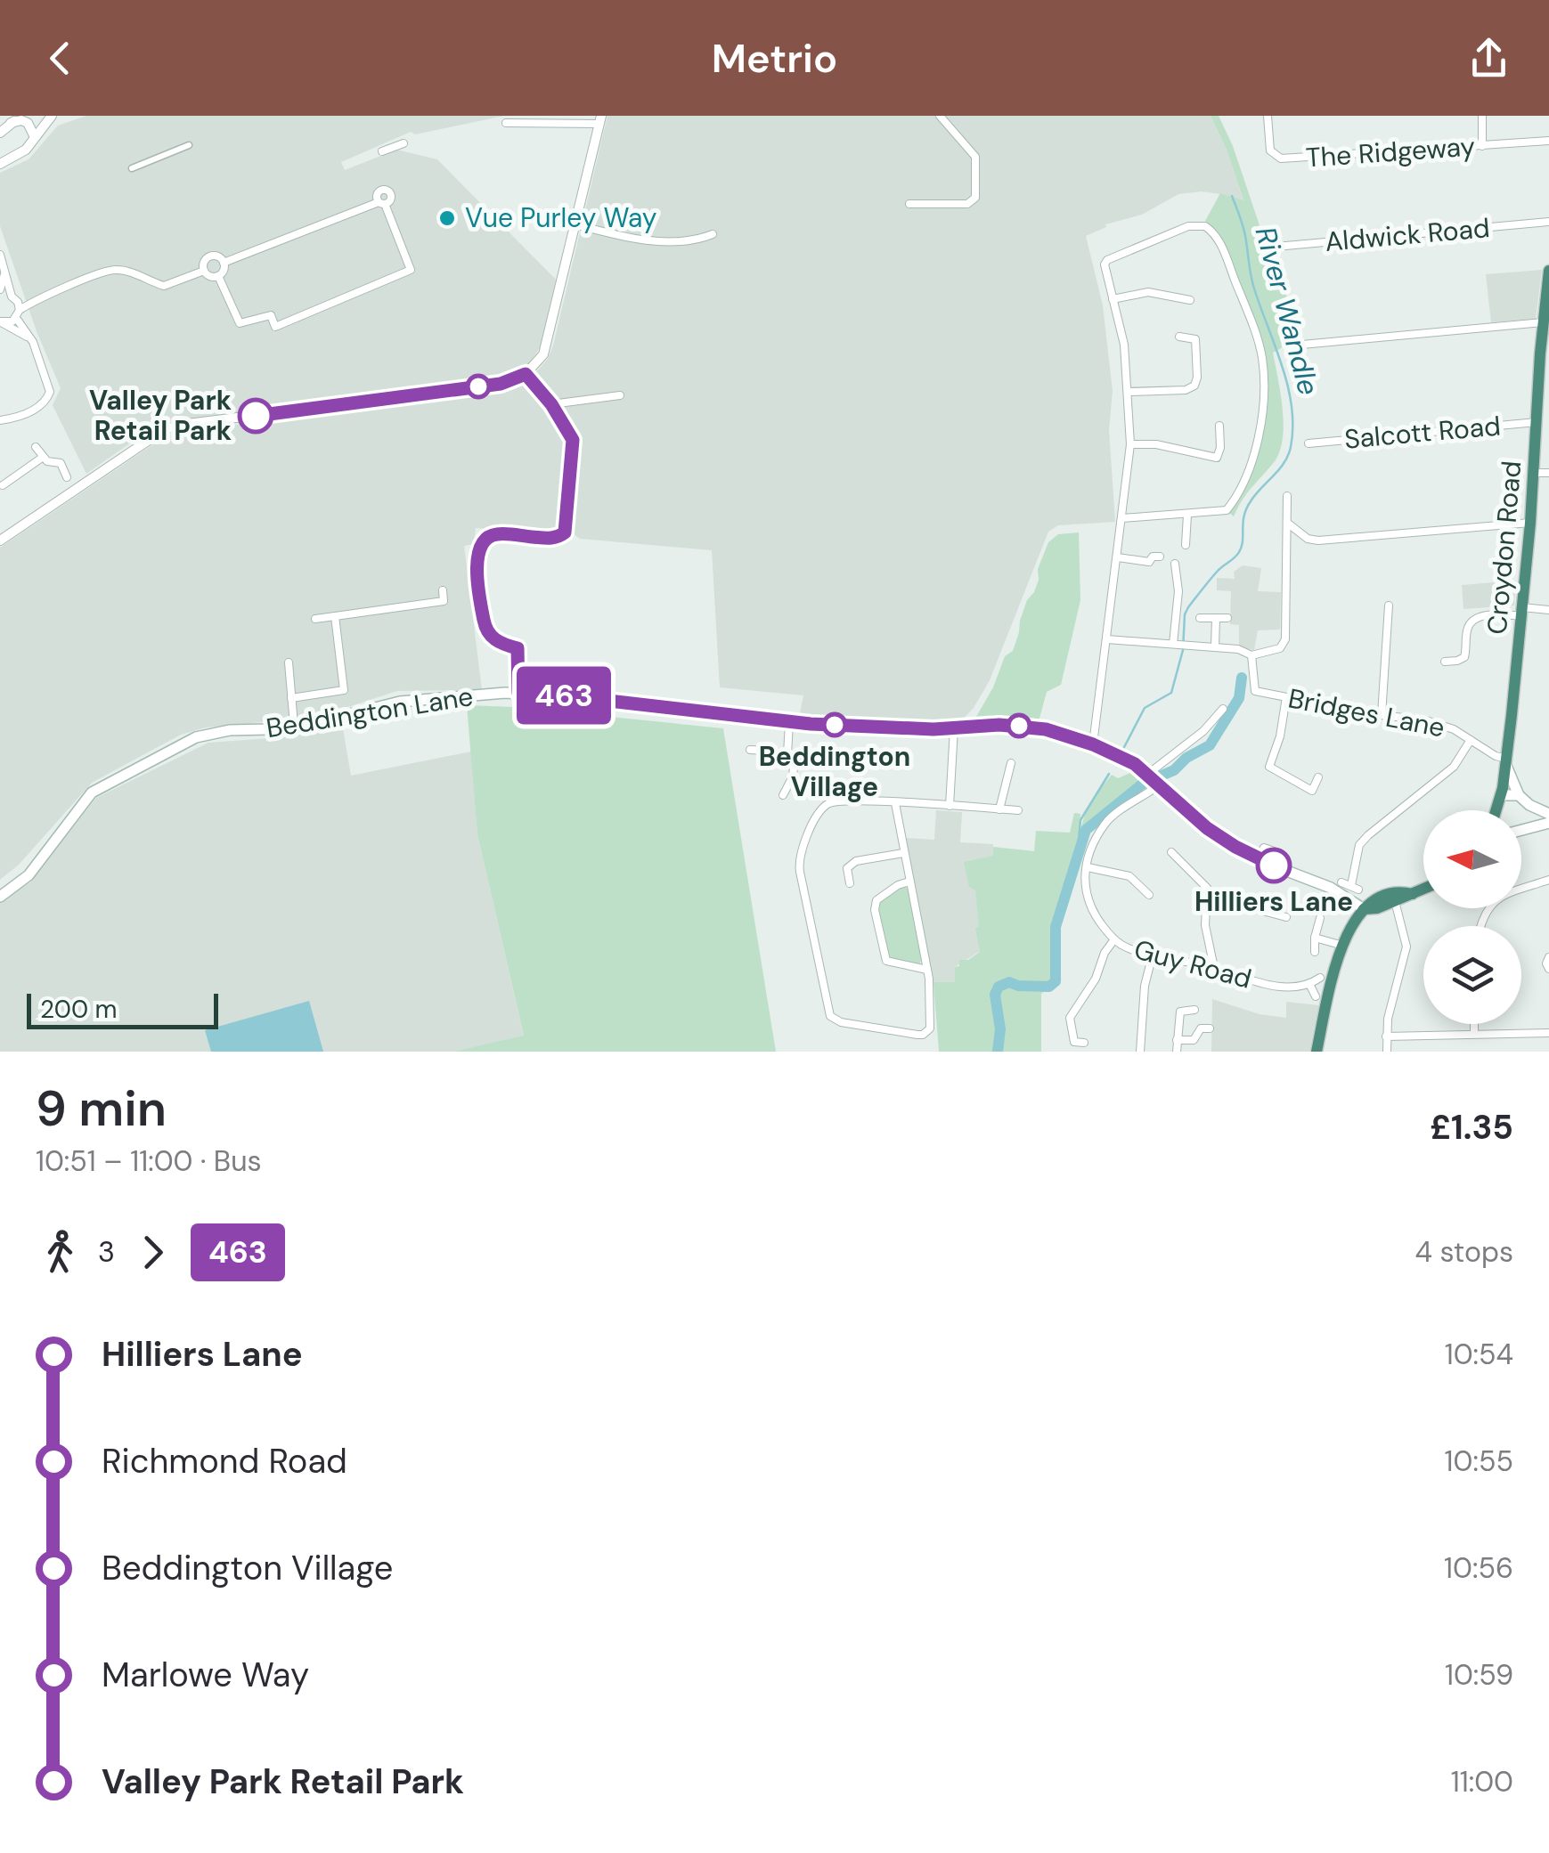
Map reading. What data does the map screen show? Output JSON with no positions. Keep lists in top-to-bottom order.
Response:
{
  "streets": {
    "highway": ["Croydon Road"],
    "main road": ["Beddington Lane"],
    "street": [
      "The Ridgeway",
      "Aldwick Road",
      "Salcott Road",
      "Bridges Lane",
      "Guy Road"
    ]
  },
  "crossings": [
    ["Salcott Road", "Croydon Road"],
    ["Croydon Road", "Bridges Lane"]
  ],
  "water": ["River Wandle"],
  "places": [
    "Vue Purley Way",
    "Valley Park Retail Park",
    "Beddington Village",
    "Hilliers Lane"
  ],
  "lines": ["bus line 463"],
  "scale_bar": "200 m",
  "north": "left",
  "page": {
    "header": "Metrio",
    "on_map": "463",
    "scale": "200 m",
    "heading": ["9 min", "10:51 – 11:00 · Bus", "£1.35"],
    "legs": ["3", "463", "4 stops"],
    "list": [
      {
        "name": "Hilliers Lane",
        "value": "10:54"
      },
      {
        "name": "Richmond Road",
        "value": "10:55"
      },
      {
        "name": "Beddington Village",
        "value": "10:56"
      },
      {
        "name": "Marlowe Way",
        "value": "10:59"
      },
      {
        "name": "Valley Park Retail Park",
        "value": "11:00"
      }
    ]
  }
}
